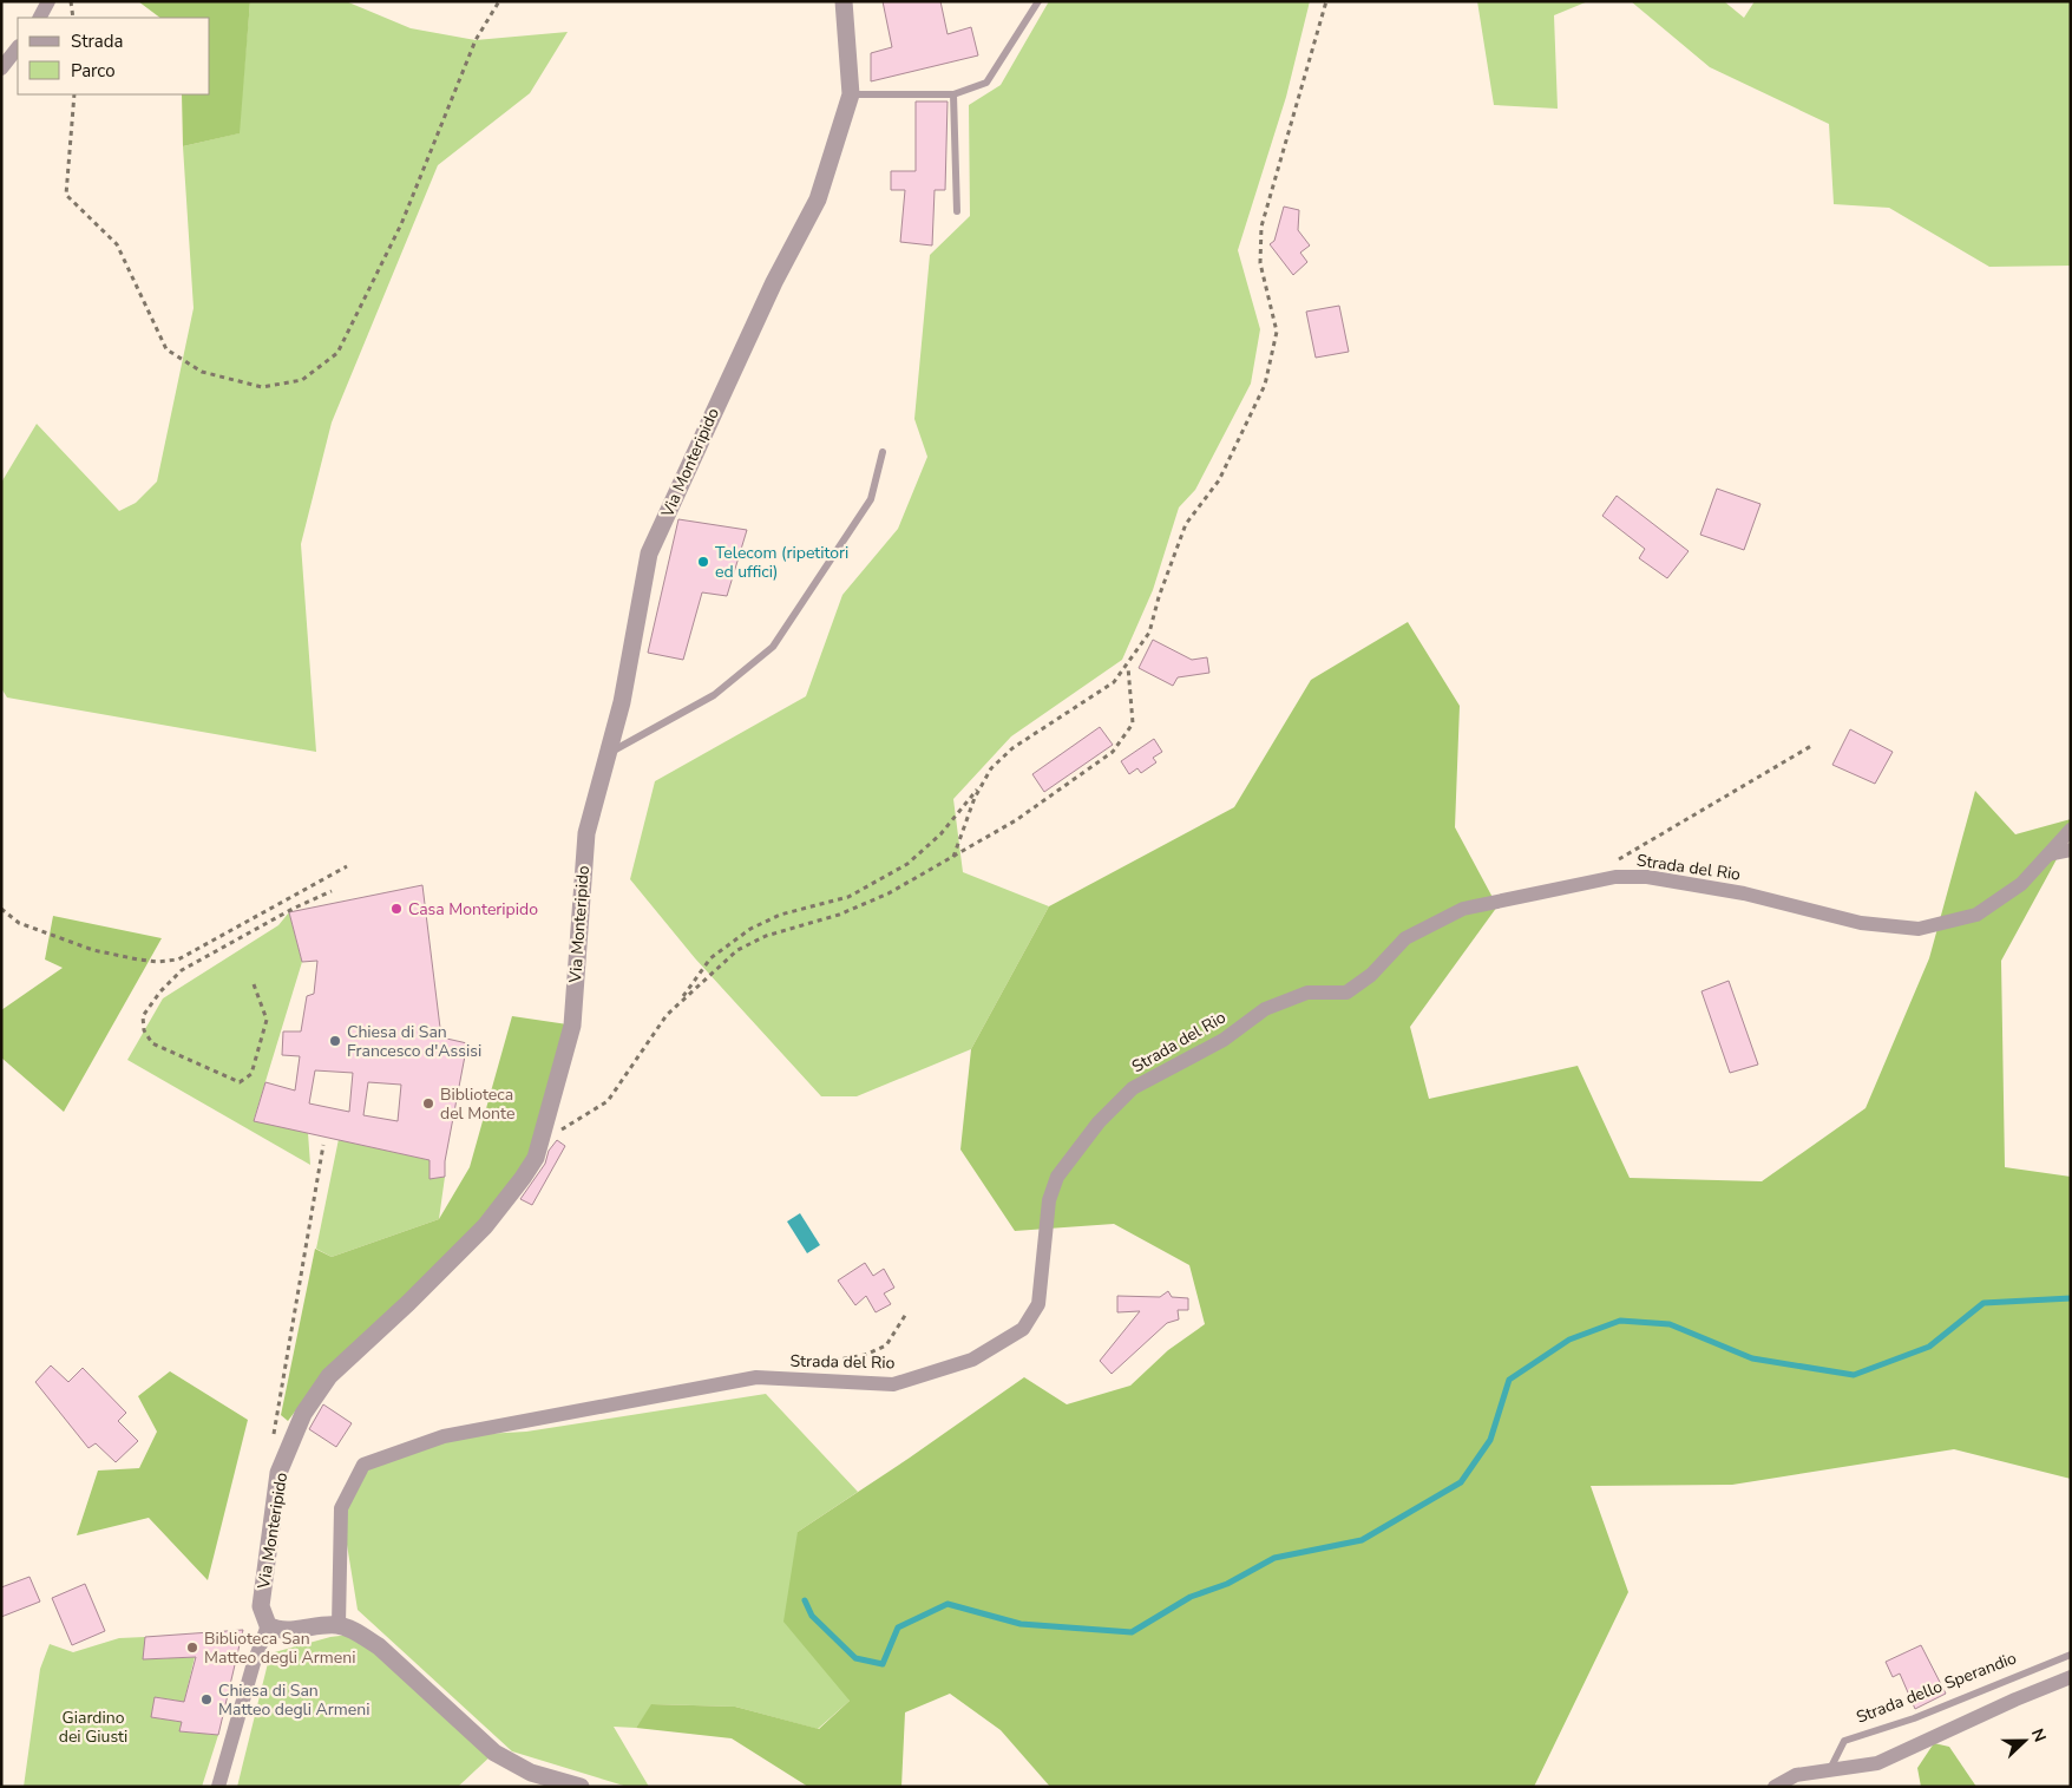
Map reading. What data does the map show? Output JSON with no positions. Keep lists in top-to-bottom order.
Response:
{
  "streets": {
    "street": ["Via Monteripido", "Strada del Rio"],
    "lane": ["Strada dello Sperandio"]
  },
  "parks": ["Giardino dei Giusti"],
  "places": [
    "Telecom (ripetitori ed uffici)",
    "Casa Monteripido",
    "Chiesa di San Francesco d'Assisi",
    "Biblioteca del Monte",
    "Biblioteca San Matteo degli Armeni",
    "Chiesa di San Matteo degli Armeni"
  ],
  "legend": ["Strada", "Parco"],
  "north": "right"
}
